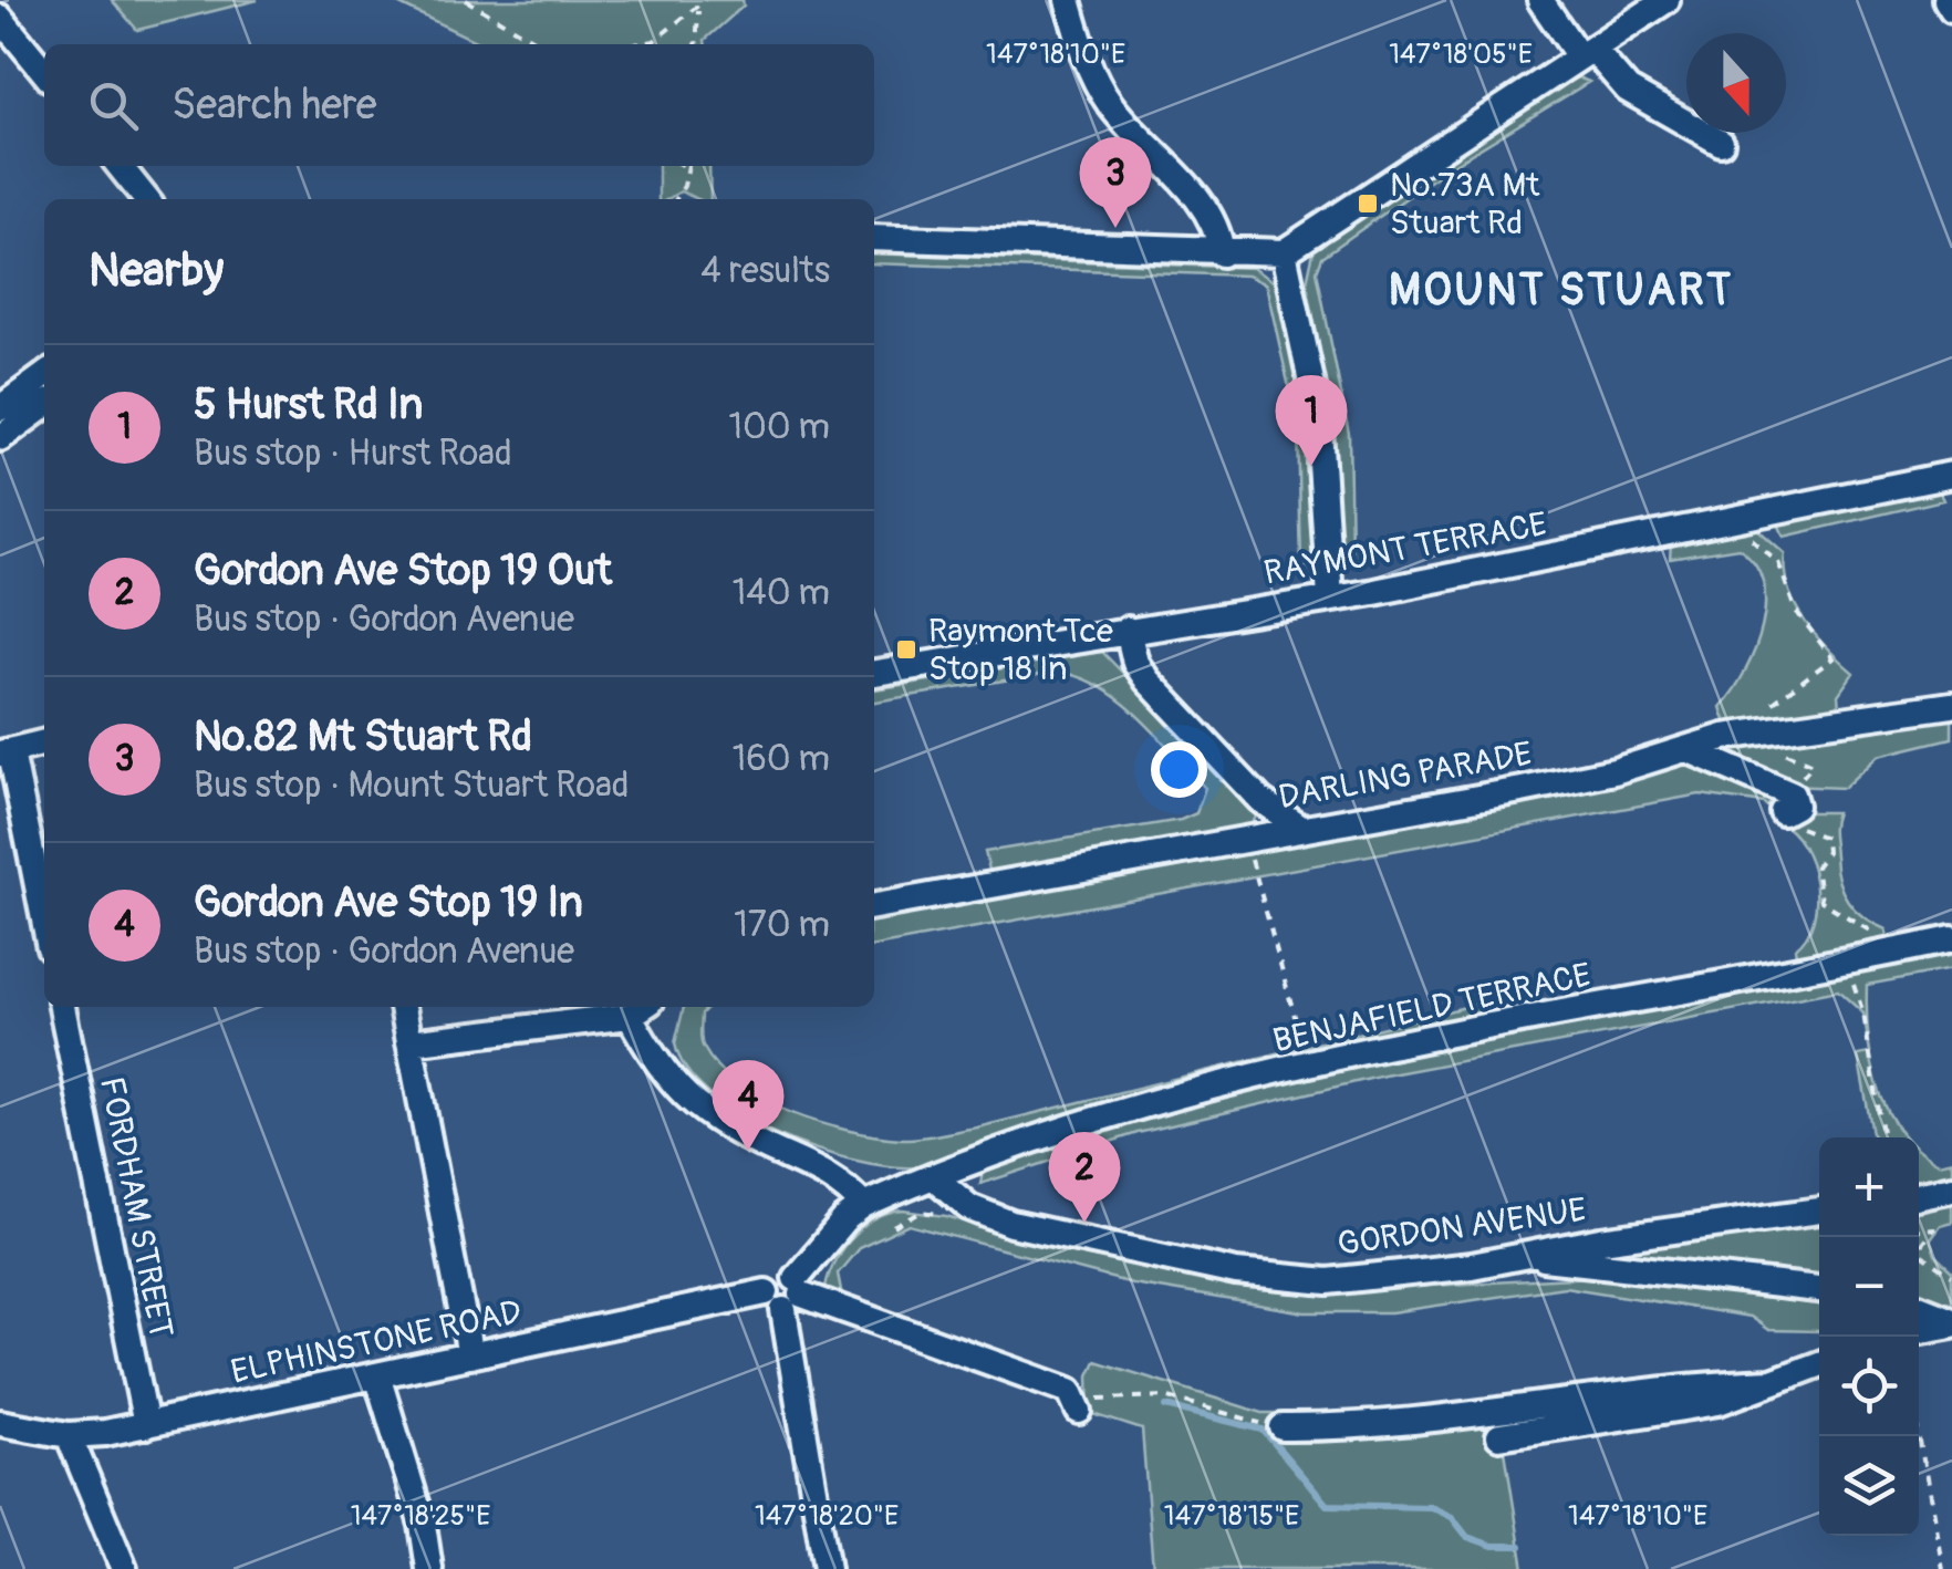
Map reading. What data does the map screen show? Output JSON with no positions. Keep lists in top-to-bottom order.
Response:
{
  "streets": {
    "street": [
      "RAYMONT TERRACE",
      "DARLING PARADE",
      "BENJAFIELD TERRACE",
      "FORDHAM STREET",
      "GORDON AVENUE",
      "ELPHINSTONE ROAD"
    ]
  },
  "crossings": [
    ["BENJAFIELD TERRACE", "GORDON AVENUE"],
    ["FORDHAM STREET", "ELPHINSTONE ROAD"]
  ],
  "districts": ["MOUNT STUART"],
  "places": {
    "transit": ["No.73A Mt Stuart Rd", "Raymont Tce Stop 18 In"]
  },
  "north": "bottom",
  "page": {
    "search": "Search here",
    "pins": [
      "3",
      "1",
      "4",
      "2"
    ],
    "heading": ["Nearby", "4 results"],
    "list": [
      {
        "mark": "1",
        "name": "5 Hurst Rd In",
        "note": "Bus stop · Hurst Road",
        "value": "100 m"
      },
      {
        "mark": "2",
        "name": "Gordon Ave Stop 19 Out",
        "note": "Bus stop · Gordon Avenue",
        "value": "140 m"
      },
      {
        "mark": "3",
        "name": "No.82 Mt Stuart Rd",
        "note": "Bus stop · Mount Stuart Road",
        "value": "160 m"
      },
      {
        "mark": "4",
        "name": "Gordon Ave Stop 19 In",
        "note": "Bus stop · Gordon Avenue",
        "value": "170 m"
      }
    ],
    "map_buttons": ["+", "−"]
  },
  "coordinates": [
    "147°18'10\"E",
    "147°18'05\"E",
    "147°18'25\"E",
    "147°18'20\"E",
    "147°18'15\"E"
  ]
}
